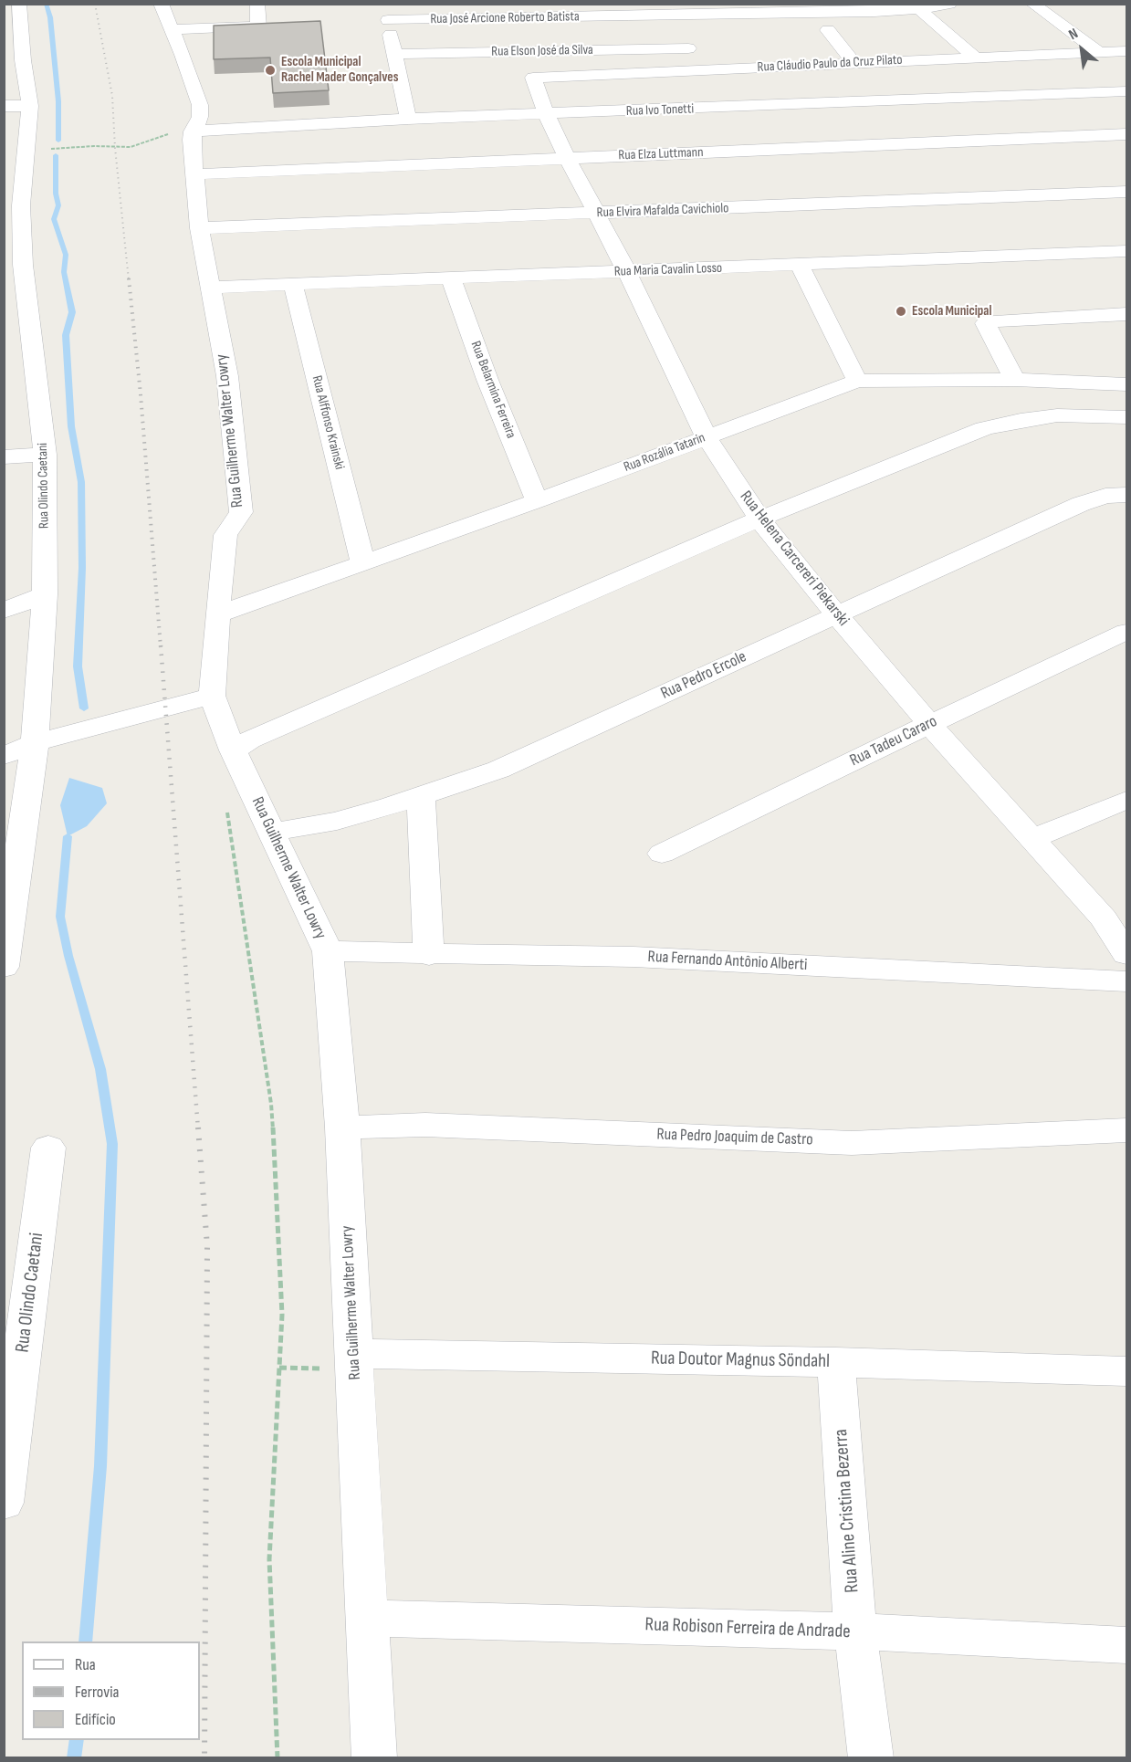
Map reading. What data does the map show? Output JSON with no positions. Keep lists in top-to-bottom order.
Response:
{
  "streets": {
    "street": [
      "Rua José Arcione Roberto Batista",
      "Rua Elson José da Silva",
      "Rua Cláudio Paulo da Cruz Pilato",
      "Rua Ivo Tonetti",
      "Rua Elza Luttmann",
      "Rua Elvira Mafalda Cavichiolo",
      "Rua Maria Cavalin Losso",
      "Rua Belarmina Ferreira",
      "Rua Alffonso Krainski",
      "Rua Guilherme Walter Lowry",
      "Rua Rozália Tatarin",
      "Rua Olindo Caetani",
      "Rua Helena Carcereri Piekarski",
      "Rua Pedro Ercole",
      "Rua Tadeu Cararo",
      "Rua Fernando Antônio Alberti",
      "Rua Pedro Joaquim de Castro",
      "Rua Doutor Magnus Söndahl",
      "Rua Aline Cristina Bezerra",
      "Rua Robison Ferreira de Andrade"
    ]
  },
  "crossings": [
    ["Rua Cláudio Paulo da Cruz Pilato", "Rua Helena Carcereri Piekarski"],
    ["Rua Ivo Tonetti", "Rua Guilherme Walter Lowry"],
    ["Rua Ivo Tonetti", "Rua Helena Carcereri Piekarski"],
    ["Rua Elza Luttmann", "Rua Guilherme Walter Lowry"],
    ["Rua Elza Luttmann", "Rua Helena Carcereri Piekarski"],
    ["Rua Elvira Mafalda Cavichiolo", "Rua Guilherme Walter Lowry"],
    ["Rua Elvira Mafalda Cavichiolo", "Rua Helena Carcereri Piekarski"],
    ["Rua Maria Cavalin Losso", "Rua Belarmina Ferreira"],
    ["Rua Maria Cavalin Losso", "Rua Alffonso Krainski"],
    ["Rua Maria Cavalin Losso", "Rua Guilherme Walter Lowry"],
    ["Rua Maria Cavalin Losso", "Rua Helena Carcereri Piekarski"],
    ["Rua Belarmina Ferreira", "Rua Rozália Tatarin"],
    ["Rua Alffonso Krainski", "Rua Rozália Tatarin"],
    ["Rua Guilherme Walter Lowry", "Rua Rozália Tatarin"],
    ["Rua Guilherme Walter Lowry", "Rua Pedro Ercole"],
    ["Rua Guilherme Walter Lowry", "Rua Fernando Antônio Alberti"],
    ["Rua Guilherme Walter Lowry", "Rua Pedro Joaquim de Castro"],
    ["Rua Guilherme Walter Lowry", "Rua Doutor Magnus Söndahl"],
    ["Rua Guilherme Walter Lowry", "Rua Robison Ferreira de Andrade"],
    ["Rua Rozália Tatarin", "Rua Helena Carcereri Piekarski"],
    ["Rua Helena Carcereri Piekarski", "Rua Pedro Ercole"],
    ["Rua Helena Carcereri Piekarski", "Rua Tadeu Cararo"],
    ["Rua Doutor Magnus Söndahl", "Rua Aline Cristina Bezerra"],
    ["Rua Aline Cristina Bezerra", "Rua Robison Ferreira de Andrade"]
  ],
  "places": ["Escola Municipal Rachel Mader Gonçalves", "Escola Municipal"],
  "legend": ["Rua", "Ferrovia", "Edifício"],
  "north": "top left"
}
